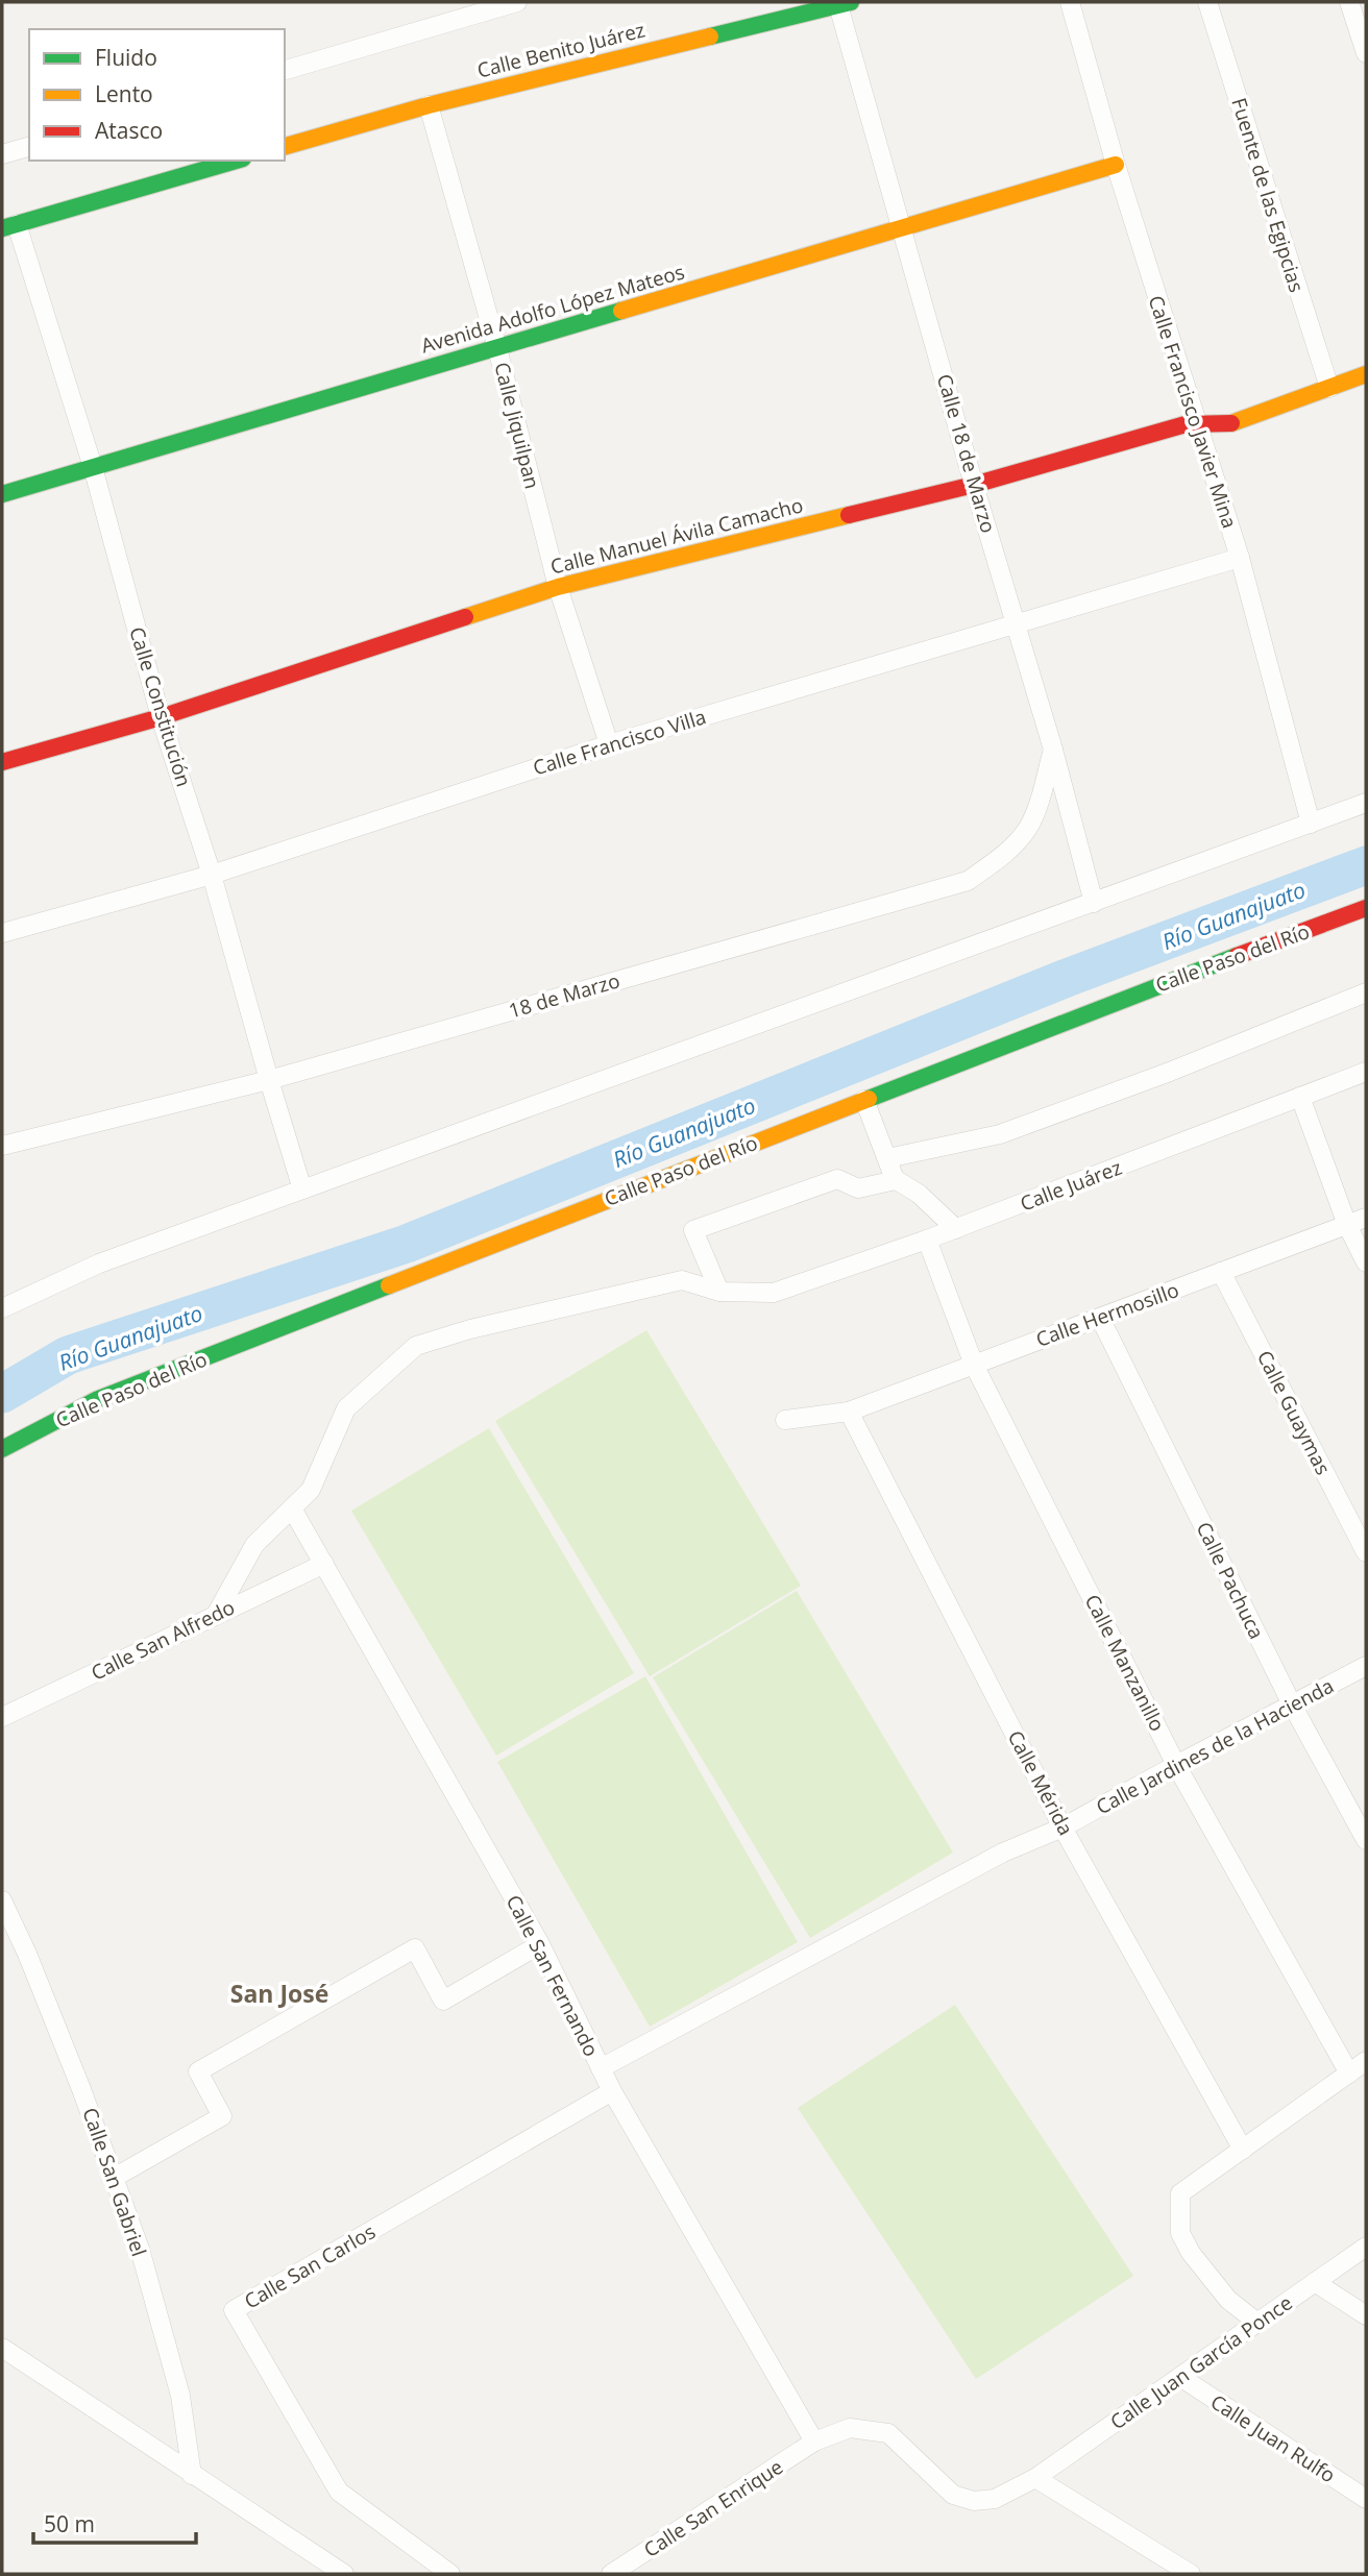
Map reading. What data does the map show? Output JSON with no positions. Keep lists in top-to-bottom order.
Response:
{
  "streets": {
    "street": [
      "Calle Benito Juárez",
      "Fuente de las Egipcias",
      "Avenida Adolfo López Mateos",
      "Calle Francisco Javier Mina",
      "Calle Jiquilpan",
      "Calle 18 de Marzo",
      "Calle Manuel Ávila Camacho",
      "Calle Constitución",
      "Calle Francisco Villa",
      "Calle Paso del Río",
      "18 de Marzo",
      "Calle Juárez",
      "Calle Hermosillo",
      "Calle Guaymas",
      "Calle Pachuca",
      "Calle San Alfredo",
      "Calle Manzanillo",
      "Calle Jardines de la Hacienda",
      "Calle Mérida",
      "Calle San Fernando",
      "Calle San Gabriel",
      "Calle San Carlos",
      "Calle Juan García Ponce",
      "Calle Juan Rulfo",
      "Calle San Enrique"
    ]
  },
  "crossings": [
    ["Calle Benito Juárez", "Calle Jiquilpan"],
    ["Calle Benito Juárez", "Calle 18 de Marzo"],
    ["Fuente de las Egipcias", "Calle Manuel Ávila Camacho"],
    ["Avenida Adolfo López Mateos", "Calle Francisco Javier Mina"],
    ["Avenida Adolfo López Mateos", "Calle Jiquilpan"],
    ["Avenida Adolfo López Mateos", "Calle 18 de Marzo"],
    ["Avenida Adolfo López Mateos", "Calle Constitución"],
    ["Calle Francisco Javier Mina", "Calle Manuel Ávila Camacho"],
    ["Calle Francisco Javier Mina", "Calle Francisco Villa"],
    ["Calle Jiquilpan", "Calle Manuel Ávila Camacho"],
    ["Calle Jiquilpan", "Calle Francisco Villa"],
    ["Calle 18 de Marzo", "Calle Manuel Ávila Camacho"],
    ["Calle 18 de Marzo", "Calle Francisco Villa"],
    ["Calle 18 de Marzo", "18 de Marzo"],
    ["Calle Manuel Ávila Camacho", "Calle Constitución"],
    ["Calle Constitución", "Calle Francisco Villa"],
    ["Calle Constitución", "18 de Marzo"],
    ["Calle Juárez", "Calle Manzanillo"],
    ["Calle Hermosillo", "Calle Guaymas"],
    ["Calle Hermosillo", "Calle Pachuca"],
    ["Calle Hermosillo", "Calle Manzanillo"],
    ["Calle Hermosillo", "Calle Mérida"],
    ["Calle Pachuca", "Calle Jardines de la Hacienda"],
    ["Calle San Alfredo", "Calle San Fernando"],
    ["Calle Manzanillo", "Calle Jardines de la Hacienda"],
    ["Calle Jardines de la Hacienda", "Calle Mérida"],
    ["Calle Jardines de la Hacienda", "Calle San Fernando"],
    ["Calle San Fernando", "Calle San Carlos"],
    ["Calle San Fernando", "Calle Juan García Ponce"],
    ["Calle San Fernando", "Calle San Enrique"],
    ["Calle Juan García Ponce", "Calle Juan Rulfo"],
    ["Calle Juan García Ponce", "Calle San Enrique"]
  ],
  "districts": ["San José"],
  "water": ["Río Guanajuato"],
  "legend": ["Fluido", "Lento", "Atasco"],
  "scale_bar": "50 m"
}
